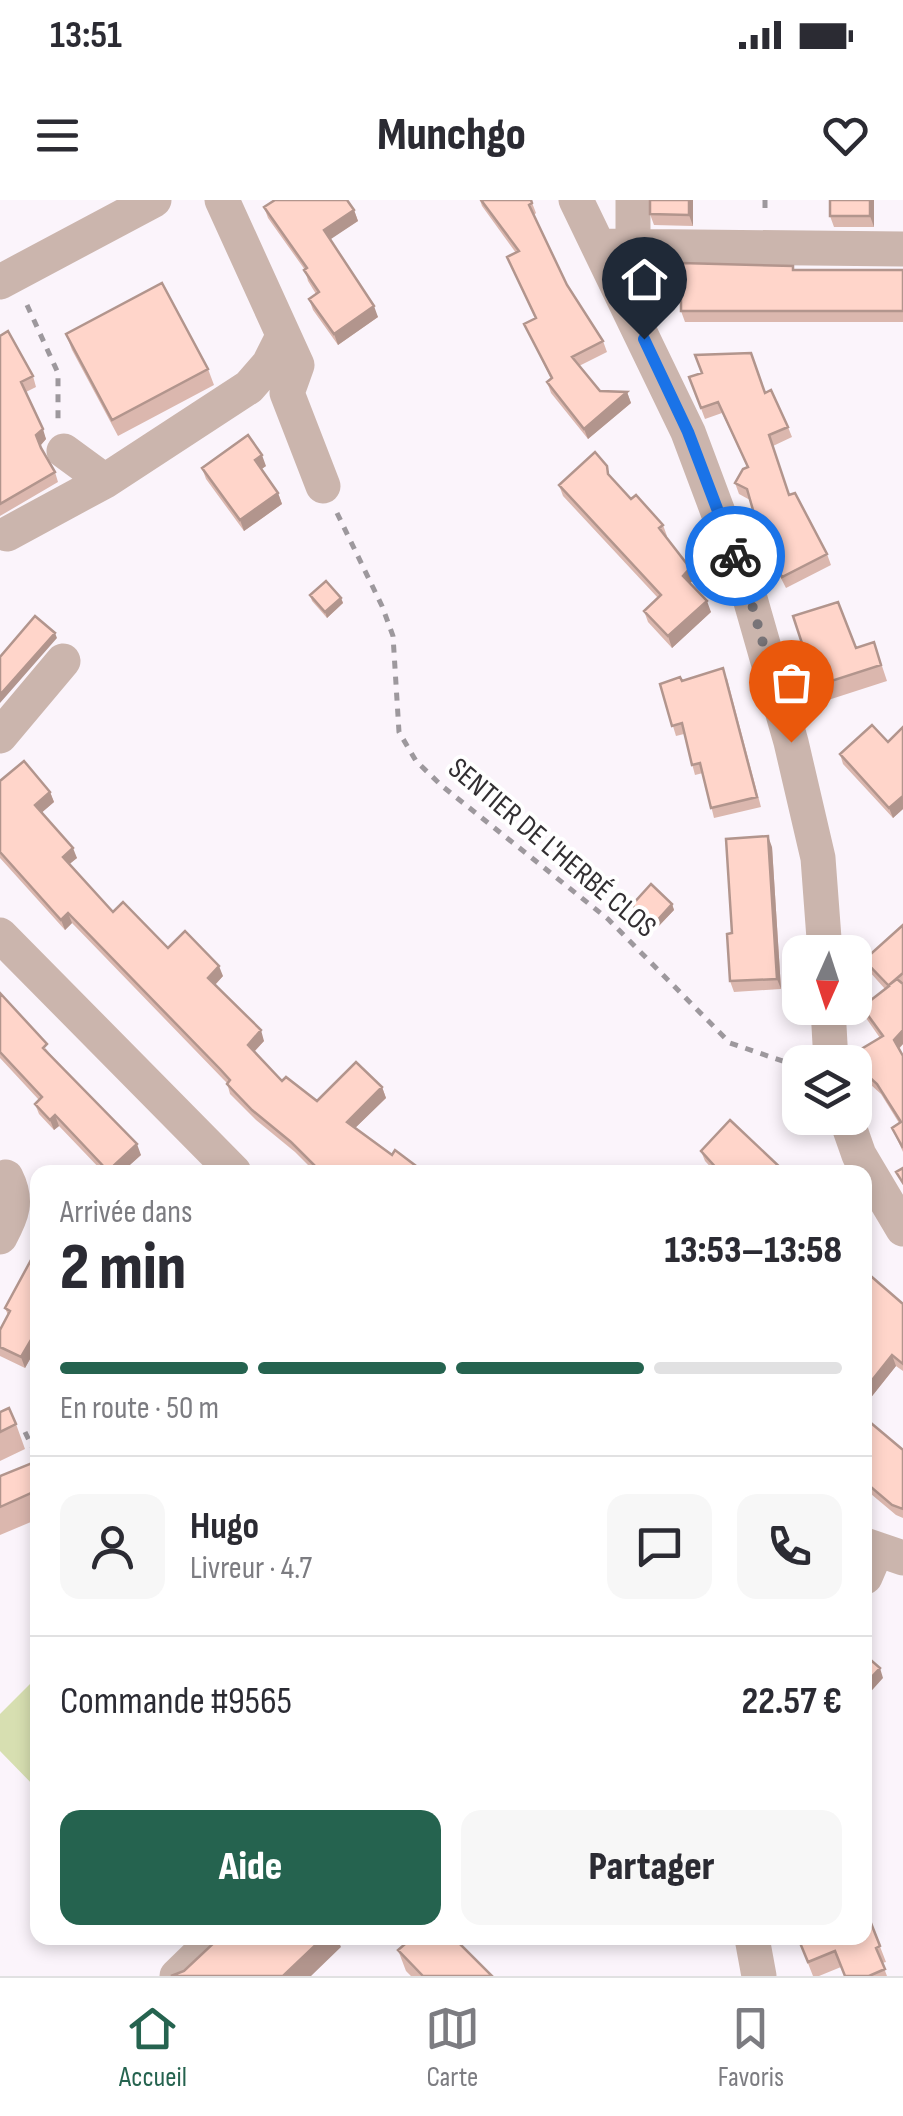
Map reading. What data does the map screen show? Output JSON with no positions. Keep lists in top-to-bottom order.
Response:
{
  "streets": {
    "path": ["SENTIER DE L'HERBÉ CLOS"]
  },
  "north": "bottom",
  "page": {
    "status": "13:51",
    "header": "Munchgo",
    "heading": ["2 min", "Arrivée dans", "13:53–13:58"],
    "panel": [
      "Hugo",
      "Livreur · 4.7",
      "Commande #9565",
      "22.57 €"
    ],
    "bar": "En route · 50 m",
    "buttons": ["Aide", "Partager"],
    "tabs": ["Accueil", "Carte", "Favoris"]
  }
}
